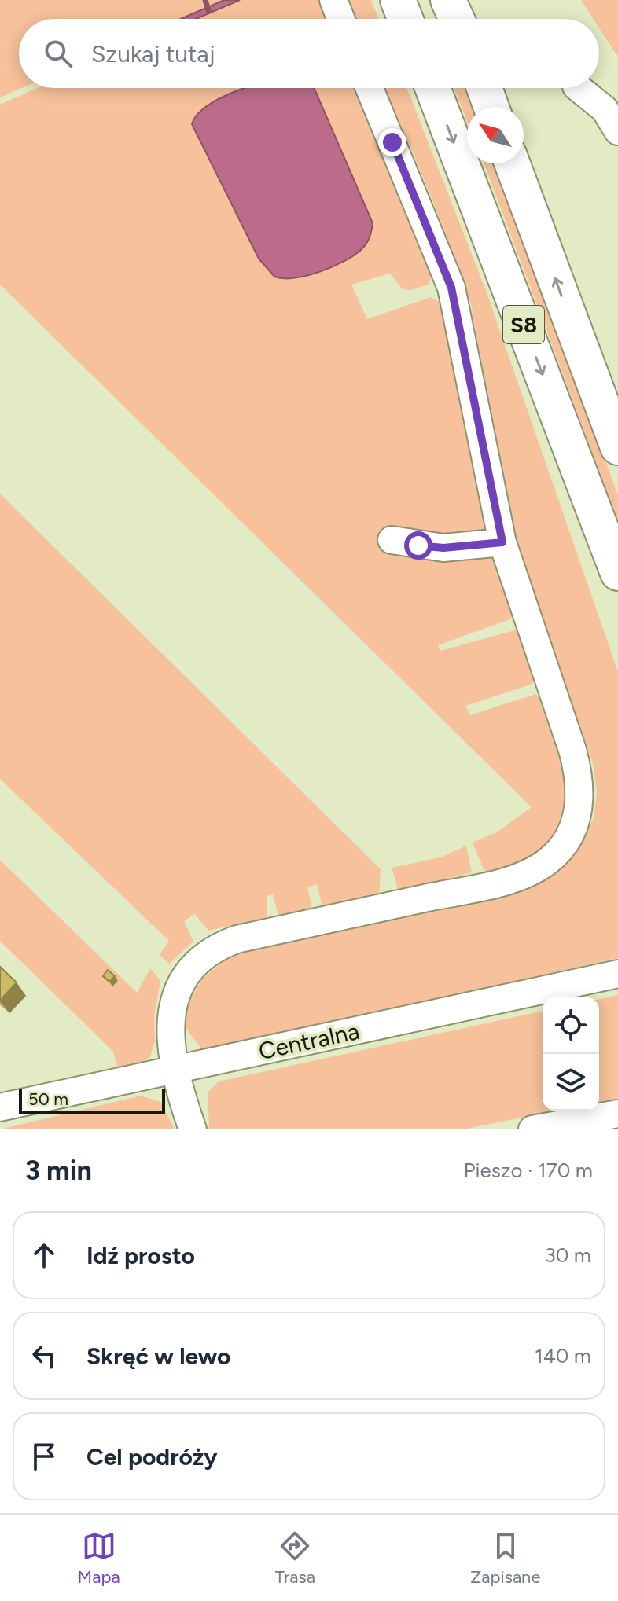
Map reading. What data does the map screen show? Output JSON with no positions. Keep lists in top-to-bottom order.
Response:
{
  "streets": {
    "highway": ["S8"],
    "street": ["Centralna"]
  },
  "scale_bar": "50 m",
  "north": "top left",
  "page": {
    "search": "Szukaj tutaj",
    "scale": "50 m",
    "heading": ["3 min", "Pieszo · 170 m"],
    "list": [
      ["Idź prosto", "30 m"],
      ["Skręć w lewo", "140 m"],
      "Cel podróży"
    ],
    "nav": ["Mapa", "Trasa", "Zapisane"]
  }
}
